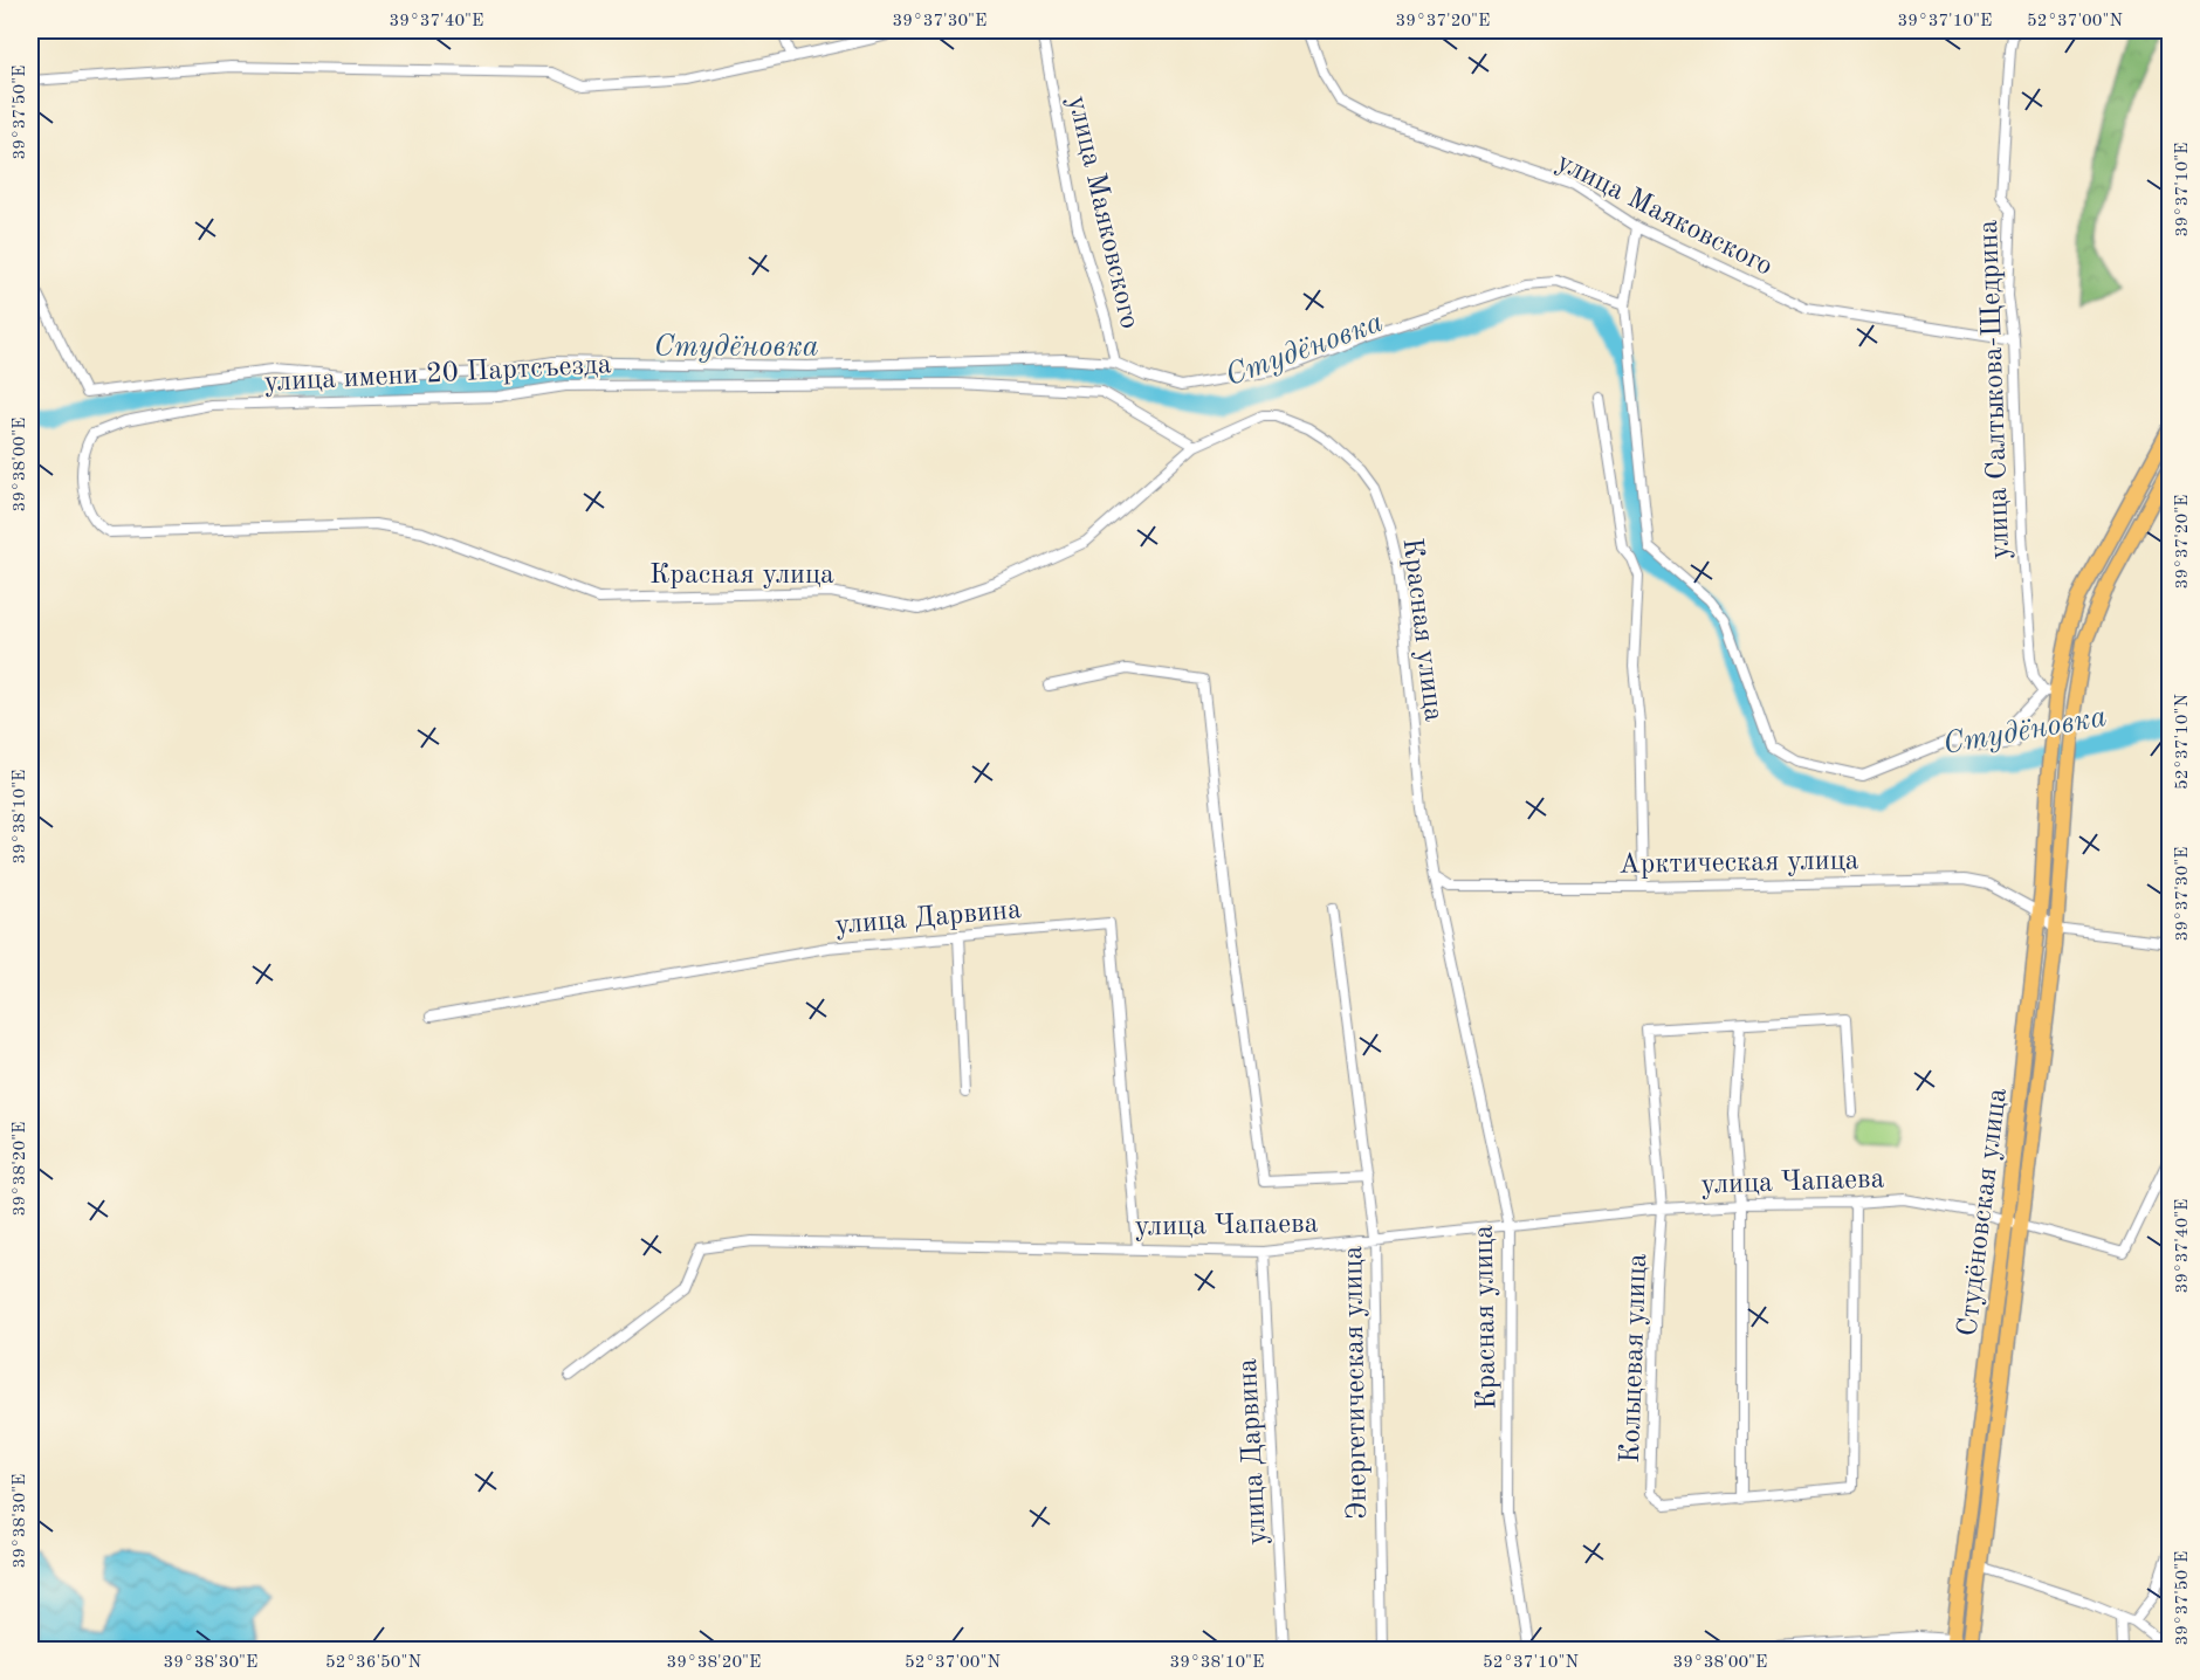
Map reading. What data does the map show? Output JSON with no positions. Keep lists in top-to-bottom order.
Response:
{
  "streets": {
    "main road": ["Студёновская улица"],
    "street": [
      "улица Маяковского",
      "улица имени 20 Партсъезда",
      "улица Салтыкова-Щедрина",
      "Красная улица",
      "Арктическая улица",
      "улица Дарвина",
      "улица Чапаева",
      "Кольцевая улица",
      "Энергетическая улица"
    ]
  },
  "crossings": [
    ["улица Маяковского", "улица имени 20 Партсъезда"],
    ["улица Маяковского", "улица Салтыкова-Щедрина"],
    ["улица имени 20 Партсъезда", "Красная улица"],
    ["улица Салтыкова-Щедрина", "Студёновская улица"],
    ["Красная улица", "Арктическая улица"],
    ["Красная улица", "улица Чапаева"],
    ["Арктическая улица", "Студёновская улица"],
    ["улица Дарвина", "улица Чапаева"],
    ["улица Чапаева", "Студёновская улица"],
    ["улица Чапаева", "Кольцевая улица"],
    ["улица Чапаева", "Энергетическая улица"]
  ],
  "water": ["Студёновка"],
  "coordinates": [
    "39°37'40\"E",
    "39°37'30\"E",
    "39°37'20\"E",
    "39°37'10\"E",
    "52°37'00\"N",
    "39°37'50\"E",
    "39°38'00\"E",
    "52°37'10\"N",
    "39°38'10\"E",
    "39°38'20\"E",
    "39°38'30\"E",
    "52°36'50\"N"
  ]
}
